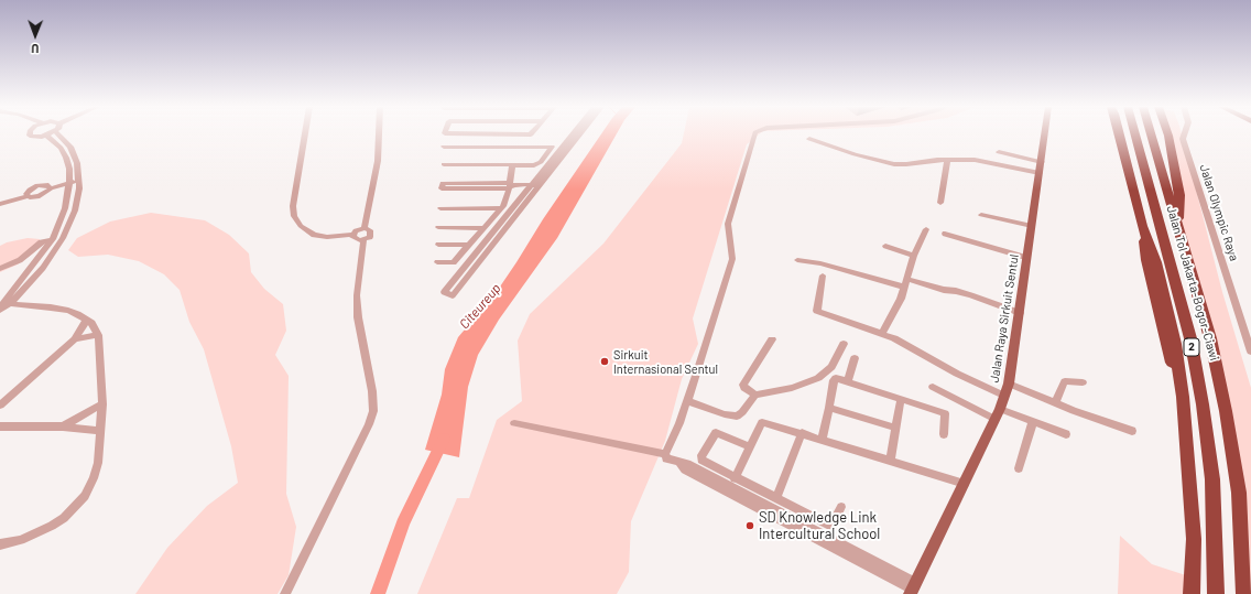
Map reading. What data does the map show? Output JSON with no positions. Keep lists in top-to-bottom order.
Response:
{
  "streets": {
    "highway": ["Jalan Tol Jakarta–Bogor–Ciawi", "2"],
    "main road": ["Jalan Raya Sirkuit Sentul"],
    "street": ["Jalan Olympic Raya"]
  },
  "water": ["Citeureup"],
  "places": ["Sirkuit Internasional Sentul", "SD Knowledge Link Intercultural School"],
  "north": "bottom"
}
